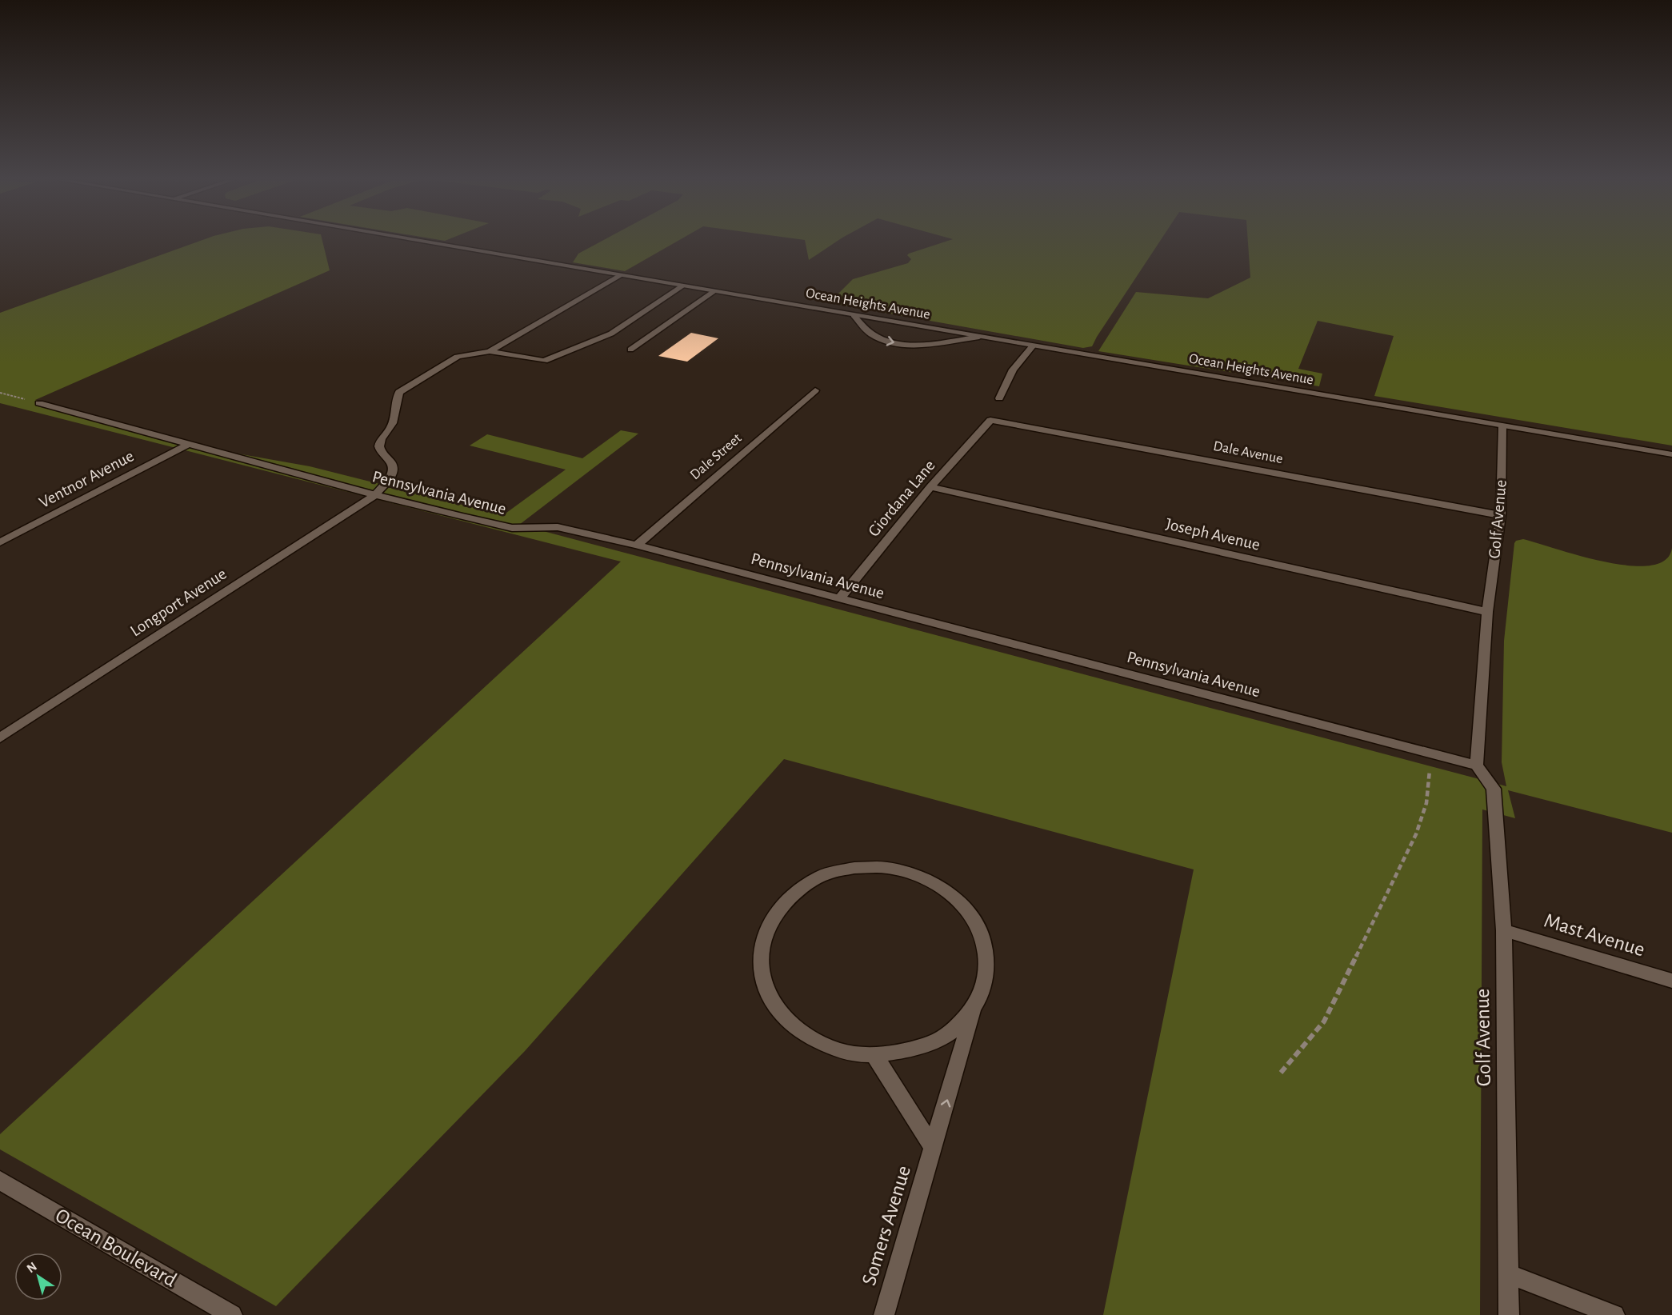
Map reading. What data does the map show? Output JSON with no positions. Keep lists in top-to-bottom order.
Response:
{
  "streets": {
    "street": [
      "Ocean Heights Avenue",
      "Dale Avenue",
      "Dale Street",
      "Ventnor Avenue",
      "Pennsylvania Avenue",
      "Giordana Lane",
      "Golf Avenue",
      "Joseph Avenue",
      "Longport Avenue",
      "Mast Avenue",
      "Somers Avenue",
      "Ocean Boulevard"
    ]
  },
  "crossings": [
    ["Ocean Heights Avenue", "Golf Avenue"],
    ["Dale Avenue", "Giordana Lane"],
    ["Dale Avenue", "Golf Avenue"],
    ["Dale Street", "Pennsylvania Avenue"],
    ["Ventnor Avenue", "Pennsylvania Avenue"],
    ["Pennsylvania Avenue", "Giordana Lane"],
    ["Pennsylvania Avenue", "Golf Avenue"],
    ["Pennsylvania Avenue", "Longport Avenue"],
    ["Giordana Lane", "Joseph Avenue"],
    ["Golf Avenue", "Joseph Avenue"],
    ["Golf Avenue", "Mast Avenue"]
  ],
  "north": "top left"
}
